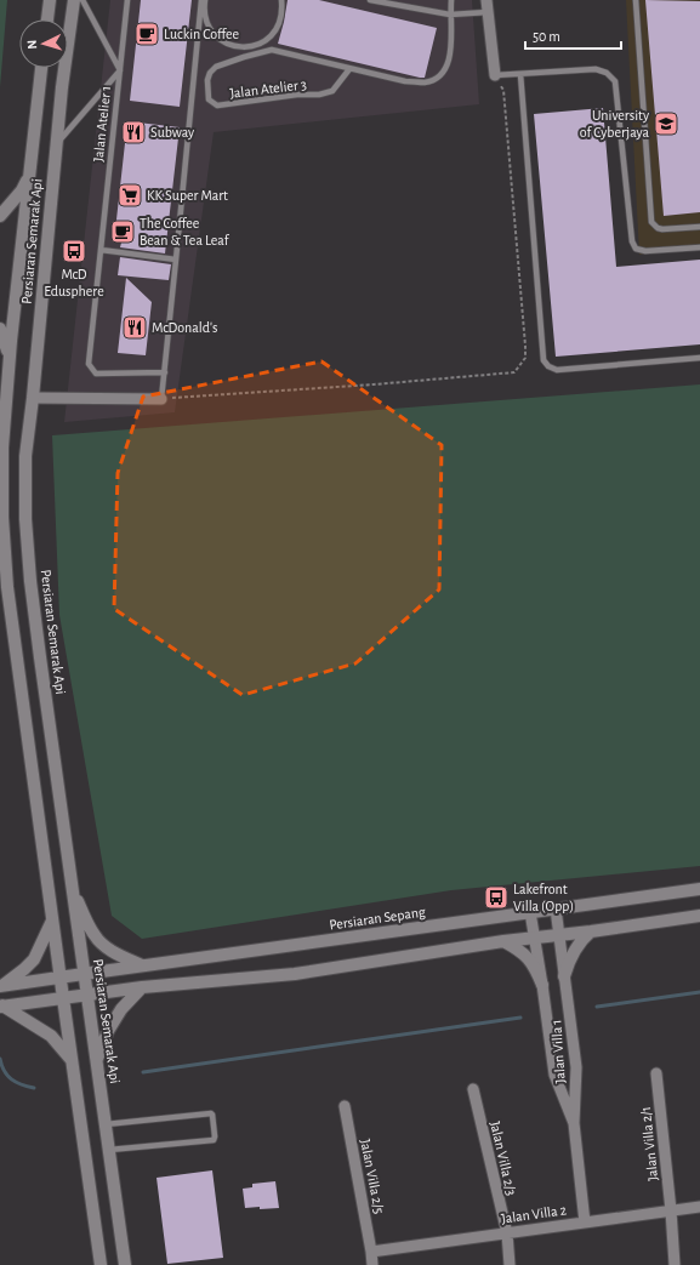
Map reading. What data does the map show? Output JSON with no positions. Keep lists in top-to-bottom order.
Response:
{
  "streets": {
    "main road": ["Persiaran Semarak Api", "Persiaran Sepang"],
    "street": [
      "Jalan Villa 1",
      "Jalan Villa 2/1",
      "Jalan Villa 2/3",
      "Jalan Villa 2/5",
      "Jalan Villa 2"
    ],
    "lane": ["Jalan Atelier 3", "Jalan Atelier 1"]
  },
  "crossings": [
    ["Persiaran Semarak Api", "Persiaran Sepang"],
    ["Persiaran Sepang", "Jalan Villa 1"],
    ["Jalan Villa 1", "Jalan Villa 2"],
    ["Jalan Villa 2/1", "Jalan Villa 2"],
    ["Jalan Villa 2/3", "Jalan Villa 2"],
    ["Jalan Villa 2/5", "Jalan Villa 2"]
  ],
  "places": {
    "cafe": ["Luckin Coffee", "The Coffee Bean & Tea Leaf"],
    "school or university": ["University of Cyberjaya"],
    "restaurant": ["Subway", "McDonald's"],
    "supermarket": ["KK Super Mart"],
    "bus stop": ["McD Edusphere", "Lakefront Villa (Opp)"]
  },
  "scale_bar": "50 m",
  "north": "left"
}
